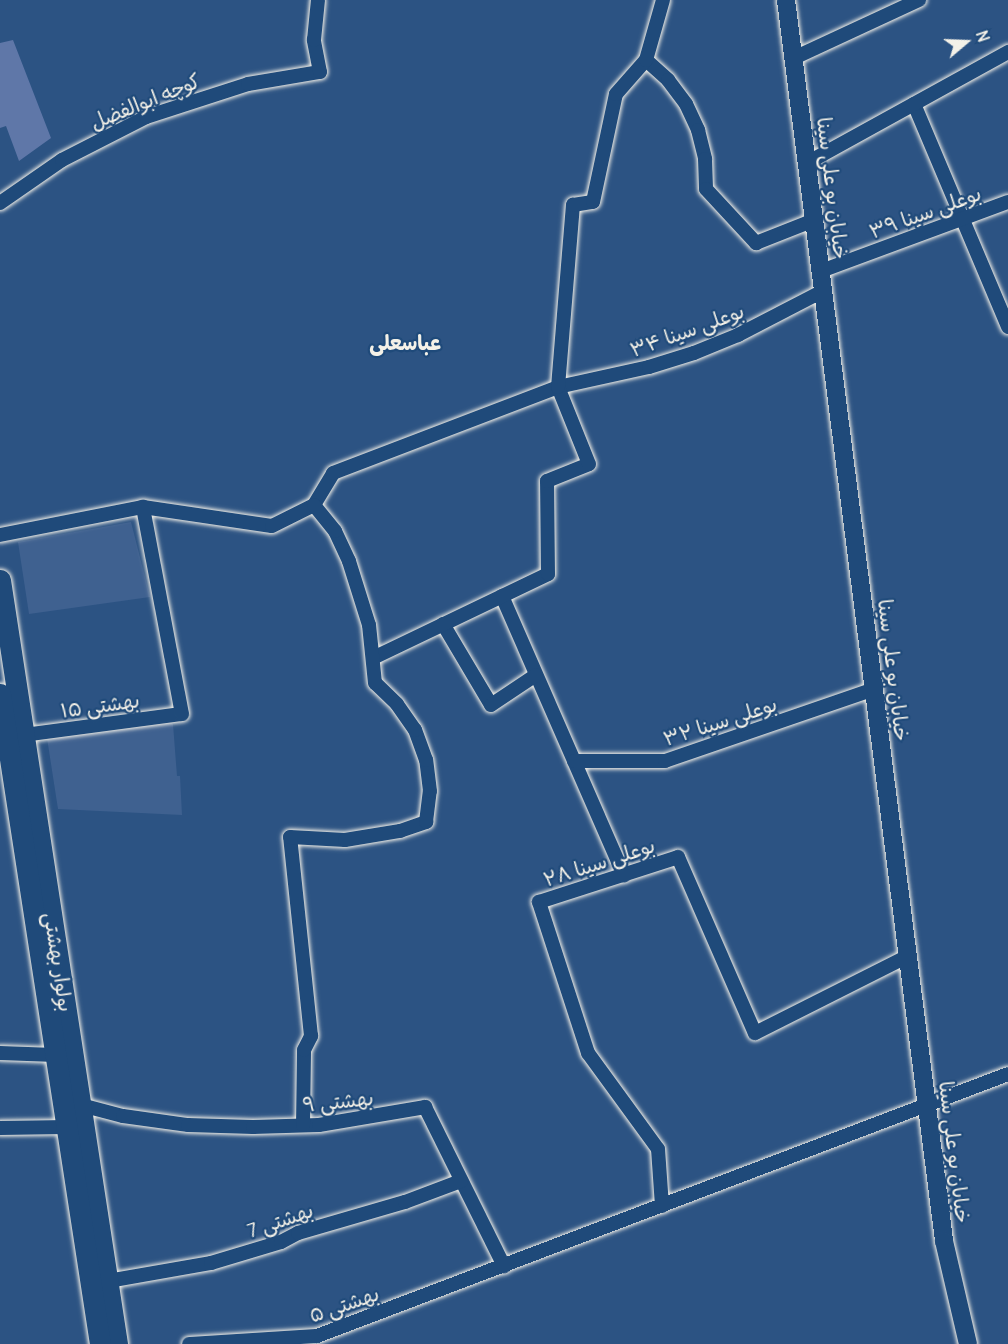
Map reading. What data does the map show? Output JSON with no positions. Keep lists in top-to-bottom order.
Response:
{
  "streets": {
    "main road": ["خیابان بو علی سینا", "بولوار بهشتی"],
    "street": [
      "کوچه ابوالفضل",
      "بوعلی سینا ۳۹",
      "بوعلی سینا ۳۴",
      "بهشتی ۱۵",
      "بوعلی سینا ۳۲",
      "بوعلی سینا ۲۸",
      "بهشتی ۹",
      "بهشتی 7",
      "بهشتی ۵"
    ]
  },
  "crossings": [
    ["خیابان بو علی سینا", "بوعلی سینا ۳۹"],
    ["خیابان بو علی سینا", "بوعلی سینا ۳۴"],
    ["خیابان بو علی سینا", "بوعلی سینا ۳۲"],
    ["خیابان بو علی سینا", "بوعلی سینا ۲۸"],
    ["خیابان بو علی سینا", "بهشتی ۵"],
    ["بهشتی ۱۵", "بولوار بهشتی"],
    ["بوعلی سینا ۲۸", "بهشتی ۵"],
    ["بولوار بهشتی", "بهشتی ۹"],
    ["بولوار بهشتی", "بهشتی 7"],
    ["بهشتی ۹", "بهشتی 7"],
    ["بهشتی ۹", "بهشتی ۵"]
  ],
  "districts": ["عباسعلی"],
  "north": "right"
}
